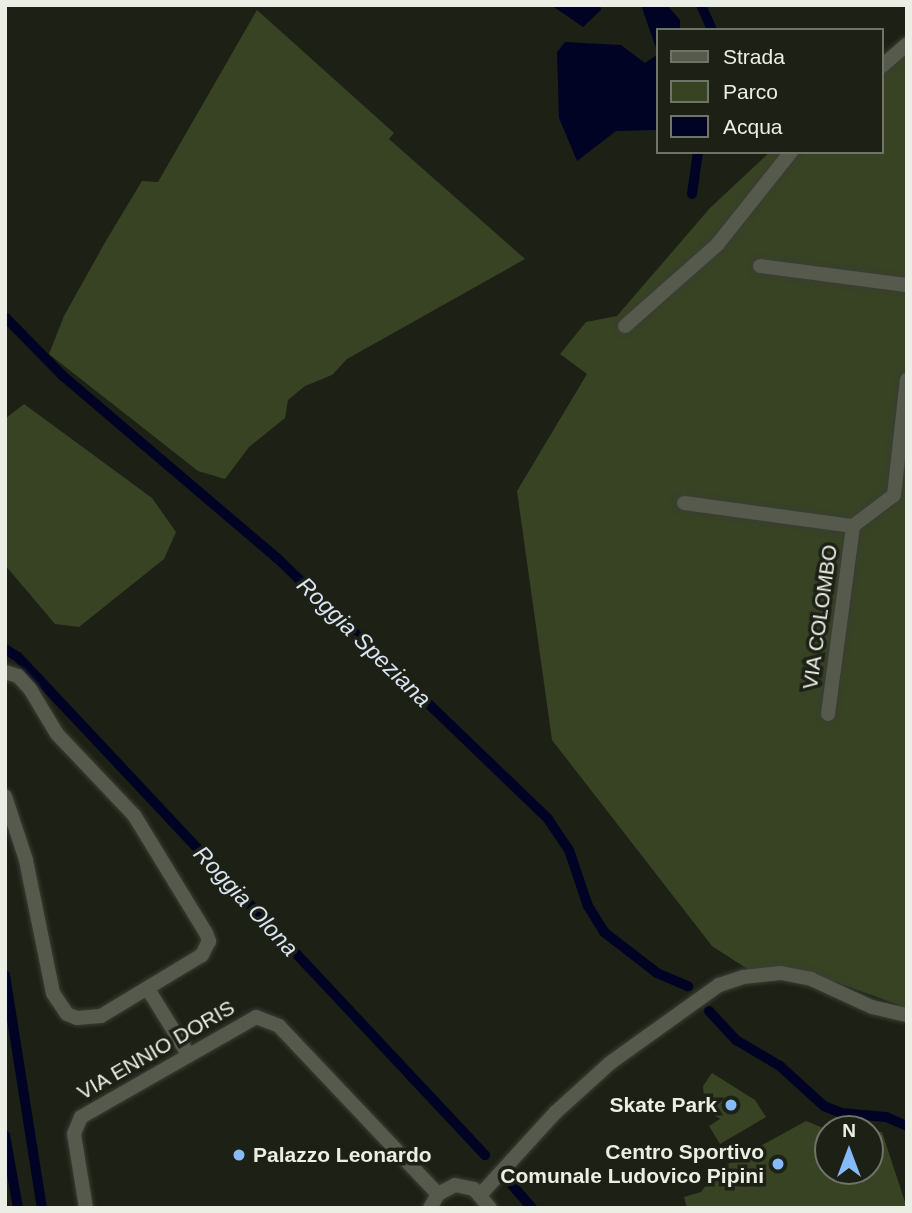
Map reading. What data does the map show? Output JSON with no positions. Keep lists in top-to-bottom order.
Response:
{
  "streets": {
    "street": ["VIA COLOMBO", "VIA ENNIO DORIS"]
  },
  "water": ["Roggia Speziana", "Roggia Olona"],
  "places": ["Skate Park", "Palazzo Leonardo", "Centro Sportivo Comunale Ludovico Pipini"],
  "legend": ["Strada", "Parco", "Acqua"],
  "north": "top"
}
